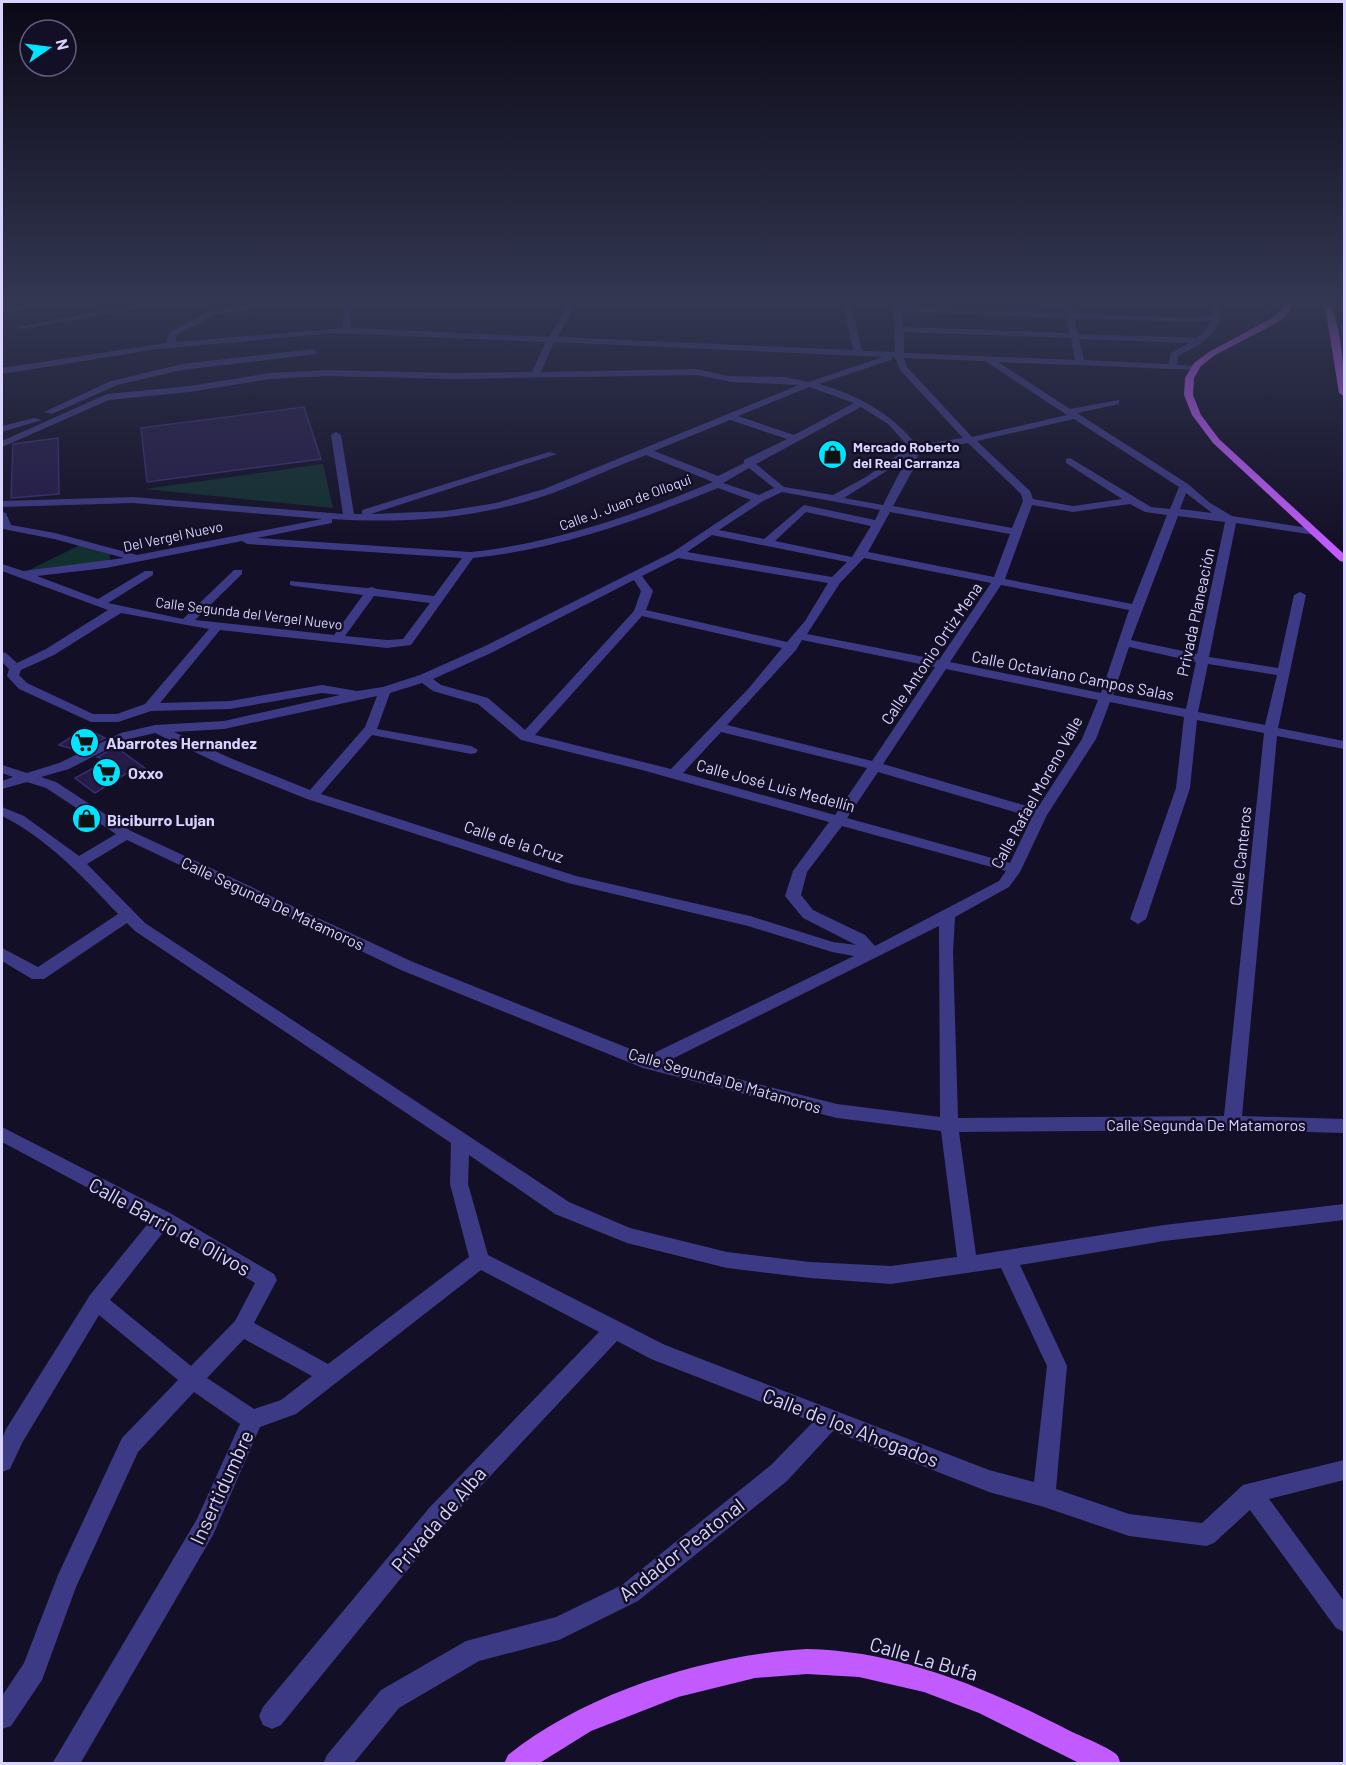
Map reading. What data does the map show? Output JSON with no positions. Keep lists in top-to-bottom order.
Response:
{
  "streets": {
    "main road": ["Calle La Bufa"],
    "street": [
      "Calle J. Juan de Olloqui",
      "Del Vergel Nuevo",
      "Privada Planeación",
      "Calle Segunda del Vergel Nuevo",
      "Calle Antonio Ortiz Mena",
      "Calle Octaviano Campos Salas",
      "Calle José Luis Medellín",
      "Calle Rafael Moreno Valle",
      "Calle de la Cruz",
      "Calle Canteros",
      "Calle Segunda De Matamoros",
      "Calle Barrio de Olivos",
      "Calle de los Ahogados",
      "Insertidumbre",
      "Privada de Alba",
      "Andador Peatonal"
    ]
  },
  "crossings": [
    ["Calle J. Juan de Olloqui", "Del Vergel Nuevo"],
    ["Del Vergel Nuevo", "Calle Segunda del Vergel Nuevo"],
    ["Privada Planeación", "Calle Octaviano Campos Salas"],
    ["Calle Antonio Ortiz Mena", "Calle Octaviano Campos Salas"],
    ["Calle Antonio Ortiz Mena", "Calle José Luis Medellín"],
    ["Calle Antonio Ortiz Mena", "Calle Rafael Moreno Valle"],
    ["Calle Antonio Ortiz Mena", "Calle de la Cruz"],
    ["Calle Octaviano Campos Salas", "Calle Rafael Moreno Valle"],
    ["Calle Octaviano Campos Salas", "Calle Canteros"],
    ["Calle José Luis Medellín", "Calle Rafael Moreno Valle"],
    ["Calle Rafael Moreno Valle", "Calle de la Cruz"],
    ["Calle Rafael Moreno Valle", "Calle Segunda De Matamoros"],
    ["Calle Canteros", "Calle Segunda De Matamoros"],
    ["Calle de los Ahogados", "Insertidumbre"],
    ["Calle de los Ahogados", "Privada de Alba"],
    ["Calle de los Ahogados", "Andador Peatonal"]
  ],
  "places": {
    "shop": ["Mercado Roberto del Real Carranza", "Biciburro Lujan"],
    "supermarket": ["Abarrotes Hernandez", "Oxxo"]
  },
  "north": "right"
}
